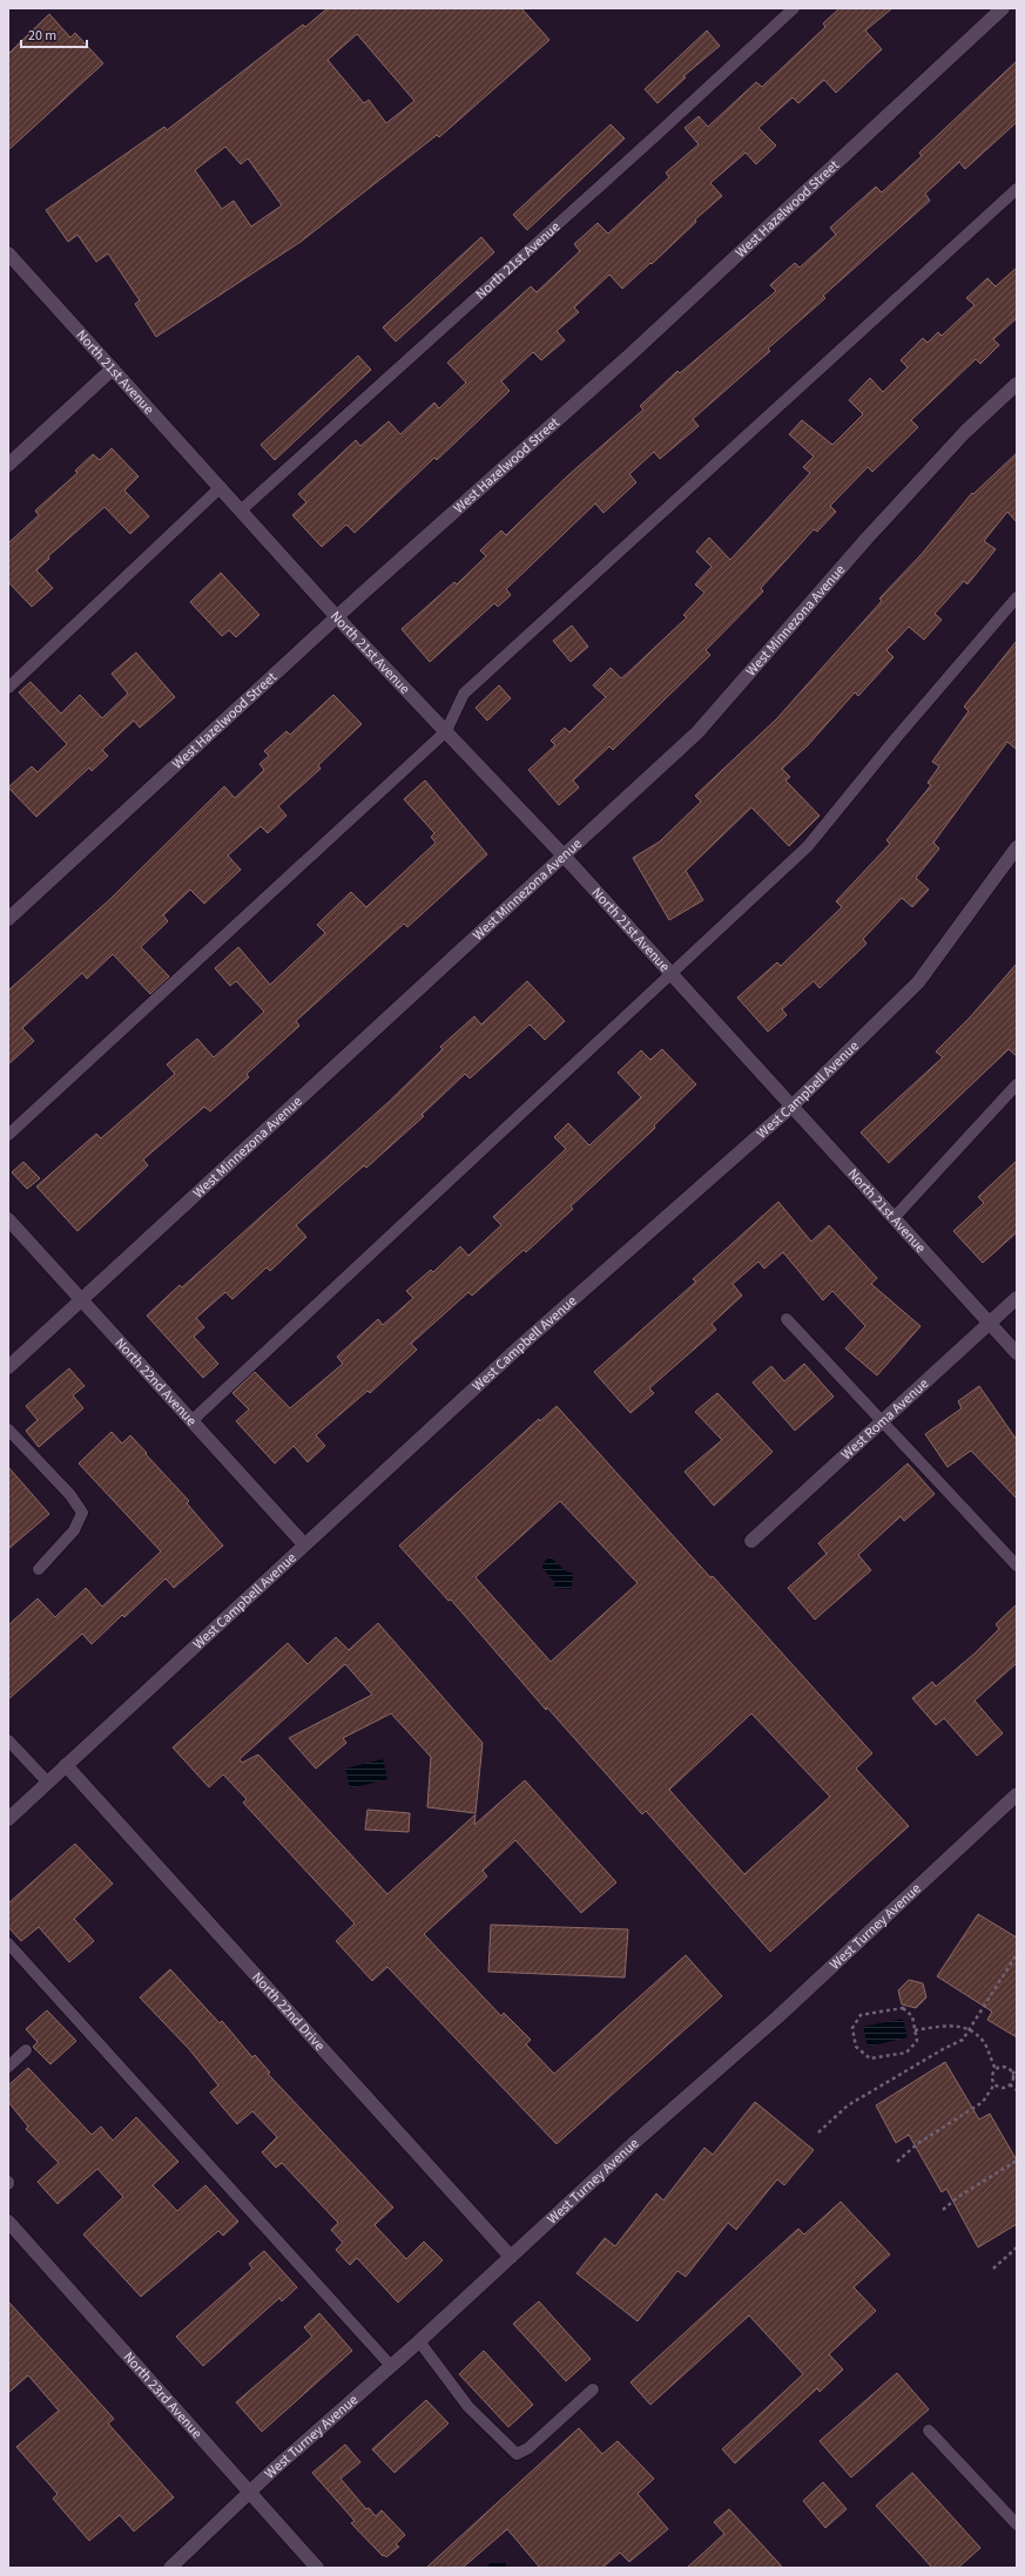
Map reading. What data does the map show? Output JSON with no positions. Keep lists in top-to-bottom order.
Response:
{
  "streets": {
    "street": [
      "West Hazelwood Street",
      "North 21st Avenue",
      "West Minnezona Avenue",
      "West Campbell Avenue",
      "North 22nd Avenue",
      "West Roma Avenue",
      "West Turney Avenue",
      "North 22nd Drive",
      "North 23rd Avenue"
    ]
  },
  "crossings": [
    ["West Hazelwood Street", "North 21st Avenue"],
    ["North 21st Avenue", "West Minnezona Avenue"],
    ["North 21st Avenue", "West Campbell Avenue"],
    ["North 21st Avenue", "West Roma Avenue"],
    ["West Minnezona Avenue", "North 22nd Avenue"],
    ["West Campbell Avenue", "North 22nd Avenue"],
    ["West Campbell Avenue", "North 22nd Drive"],
    ["West Turney Avenue", "North 22nd Drive"],
    ["West Turney Avenue", "North 23rd Avenue"]
  ],
  "scale_bar": "20 m"
}
